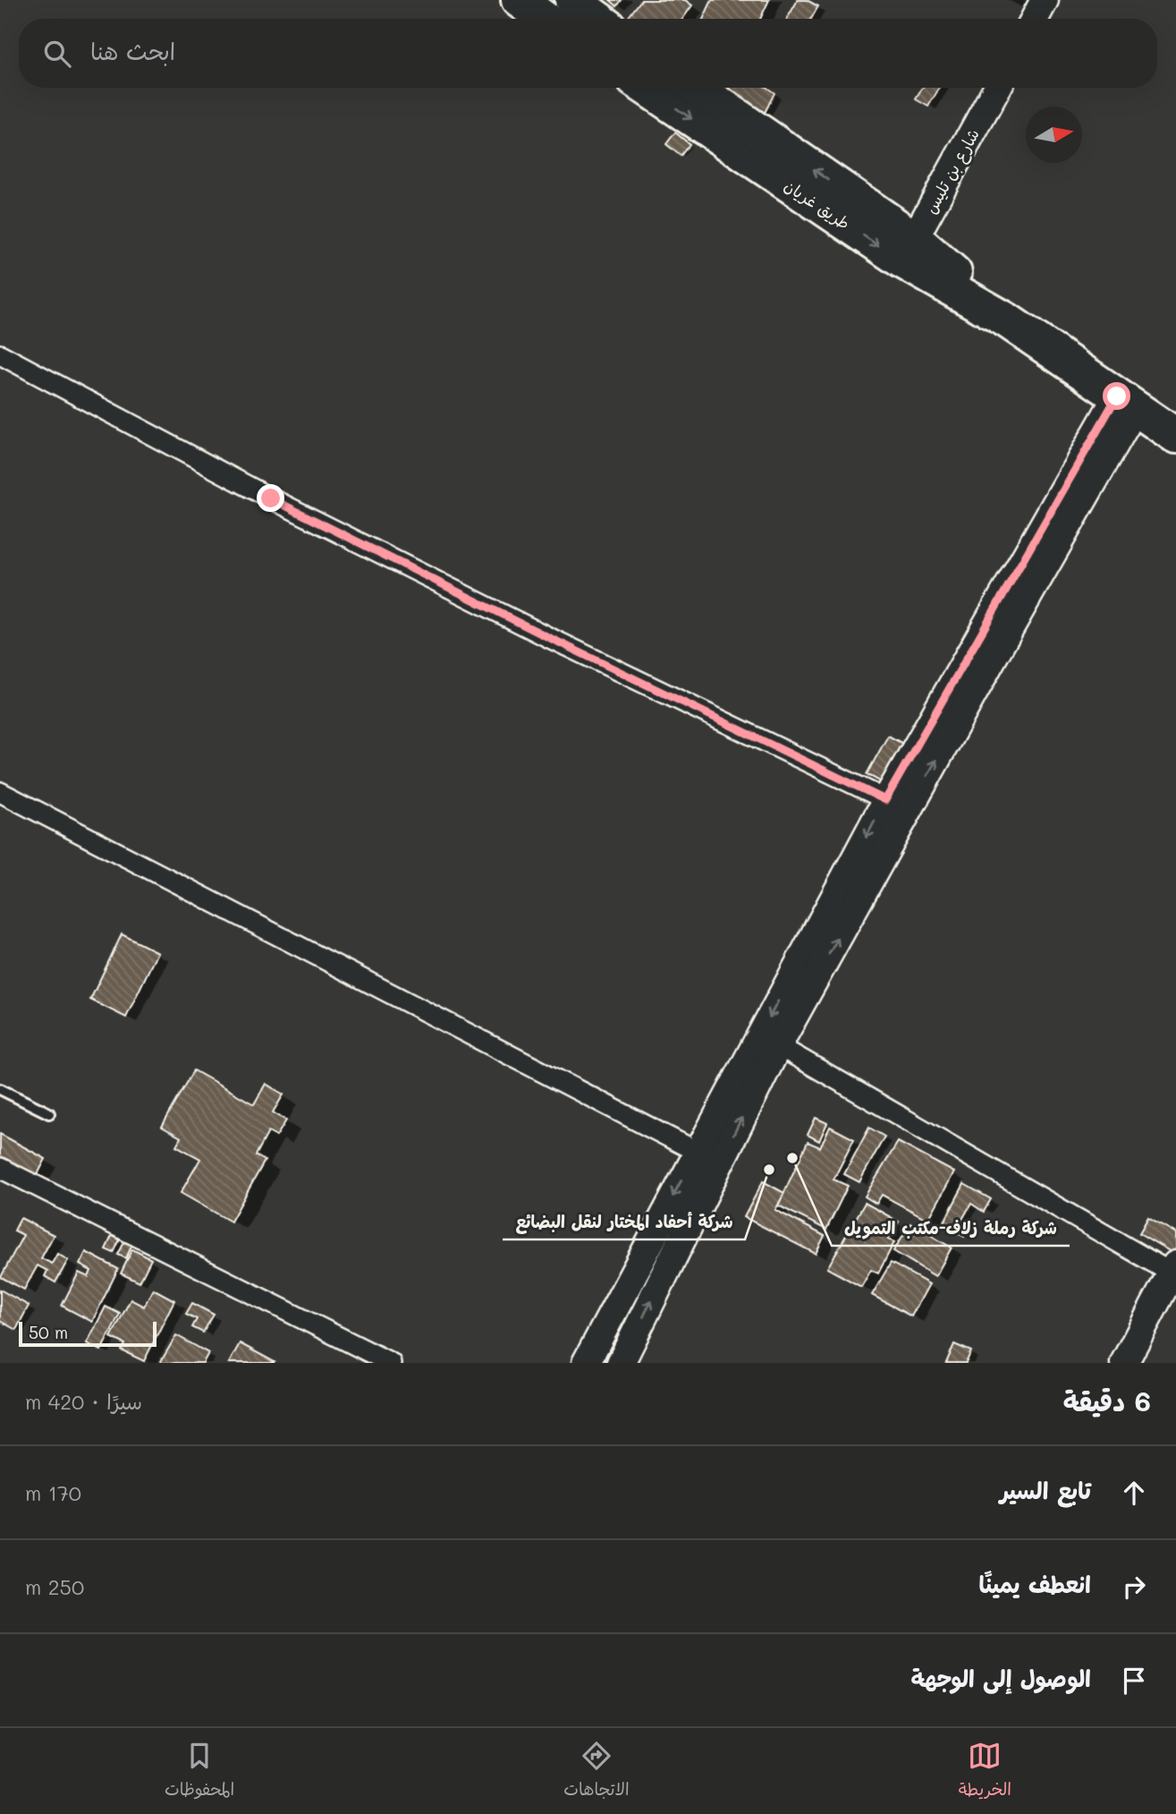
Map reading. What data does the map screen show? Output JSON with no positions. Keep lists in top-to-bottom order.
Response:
{
  "streets": {
    "highway": ["طريق غريان"],
    "street": ["شارع بن تليس"]
  },
  "crossings": [
    ["شارع بن تليس", "طريق غريان"]
  ],
  "places": ["شركة رملة زلاف-مكتب التمويل", "شركة أحفاد المختار لنقل البضائع"],
  "scale_bar": "50 m",
  "north": "right",
  "page": {
    "search": "ابحث هنا",
    "scale": "50 m",
    "heading": ["6 دقيقة", "سيرًا · 420 m"],
    "list": [
      ["تابع السير", "170 m"],
      ["انعطف يمينًا", "250 m"],
      "الوصول إلى الوجهة"
    ],
    "nav": ["الخريطة", "الاتجاهات", "المحفوظات"]
  }
}
